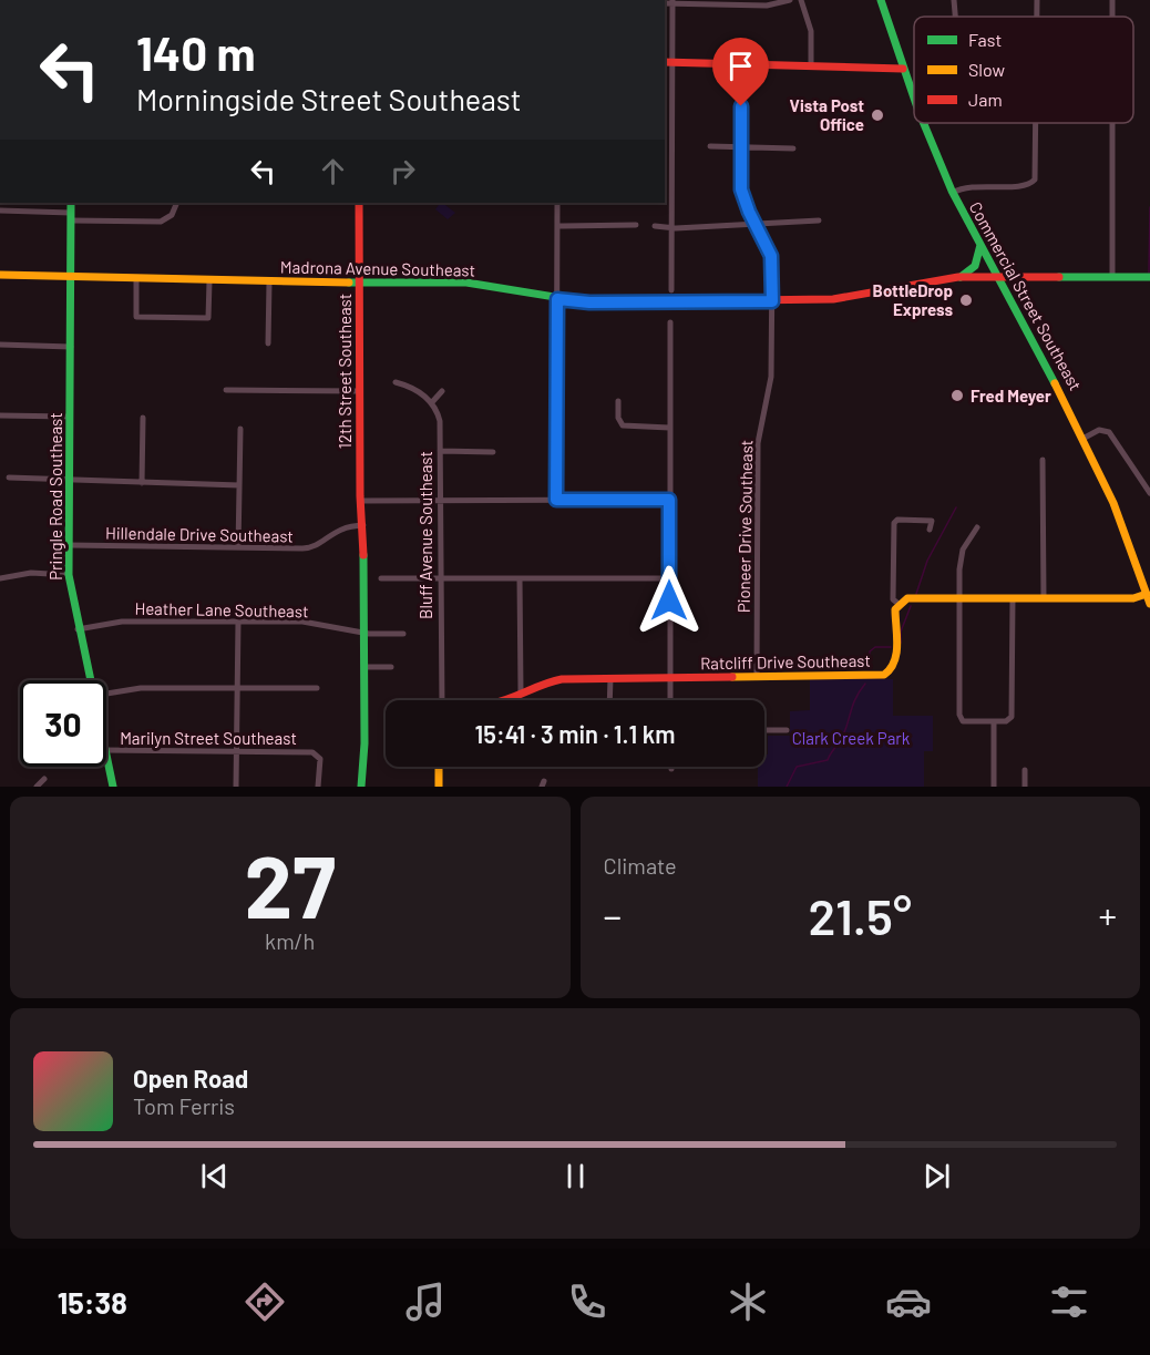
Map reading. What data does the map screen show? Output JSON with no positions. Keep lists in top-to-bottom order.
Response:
{
  "streets": {
    "main road": [
      "Madrona Avenue Southeast",
      "Commercial Street Southeast",
      "12th Street Southeast",
      "Pringle Road Southeast",
      "Ratcliff Drive Southeast"
    ],
    "street": [
      "Pioneer Drive Southeast",
      "Hillendale Drive Southeast",
      "Bluff Avenue Southeast",
      "Heather Lane Southeast",
      "Marilyn Street Southeast"
    ]
  },
  "crossings": [
    ["Madrona Avenue Southeast", "Commercial Street Southeast"],
    ["Madrona Avenue Southeast", "12th Street Southeast"],
    ["Madrona Avenue Southeast", "Pringle Road Southeast"],
    ["Madrona Avenue Southeast", "Pioneer Drive Southeast"],
    ["12th Street Southeast", "Hillendale Drive Southeast"],
    ["12th Street Southeast", "Heather Lane Southeast"],
    ["Pringle Road Southeast", "Hillendale Drive Southeast"],
    ["Pringle Road Southeast", "Heather Lane Southeast"],
    ["Pioneer Drive Southeast", "Ratcliff Drive Southeast"]
  ],
  "parks": ["Clark Creek Park"],
  "places": ["Vista Post Office", "BottleDrop Express", "Fred Meyer"],
  "legend": ["Fast", "Slow", "Jam"],
  "page": {
    "turn": ["140 m", "Morningside Street Southeast"],
    "limit": "30",
    "trip": "15:41 · 3 min · 1.1 km",
    "tile": [
      ["27", "km/h"],
      "Climate"
    ],
    "heat": ["−", "21.5°", "+"],
    "song": ["Open Road", "Tom Ferris"],
    "tabs": "15:38"
  }
}
